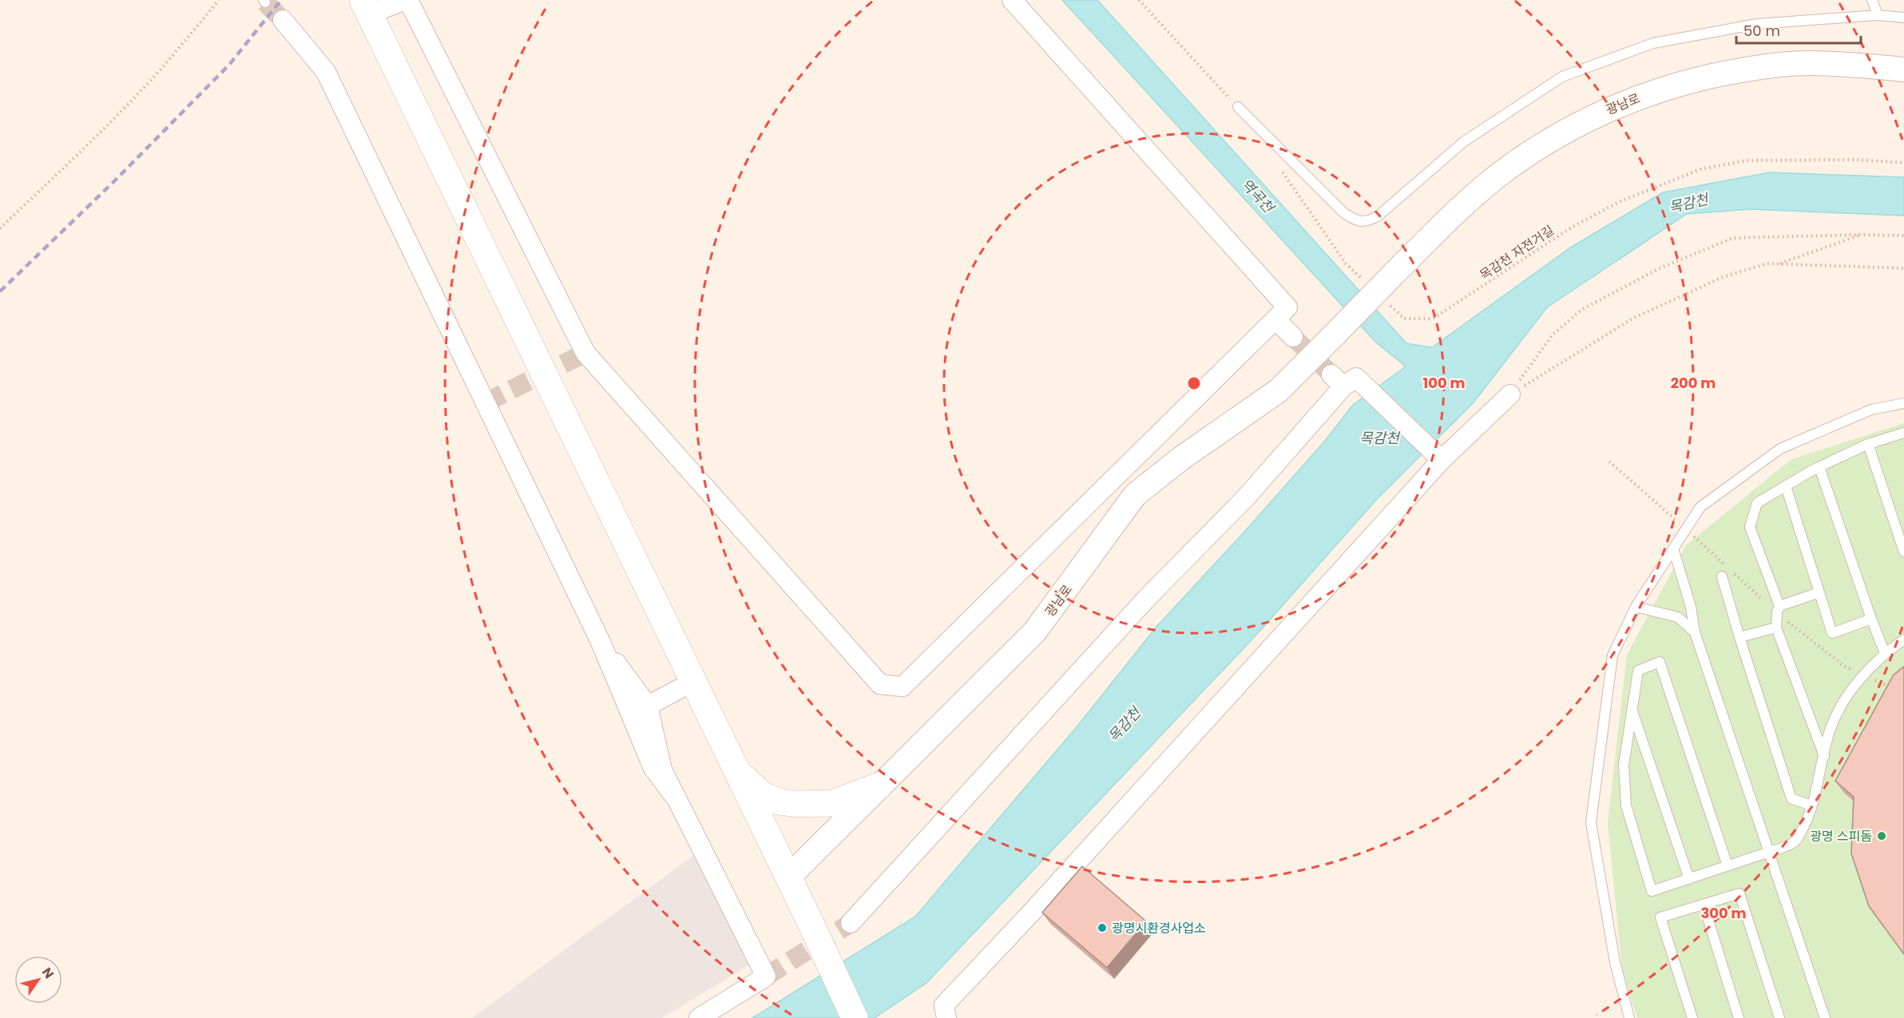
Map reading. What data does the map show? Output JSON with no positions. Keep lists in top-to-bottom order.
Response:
{
  "streets": {
    "street": ["광남로"],
    "path": ["목감천 자전거길"]
  },
  "water": ["역곡천", "목감천"],
  "places": ["광명 스피돔", "광명시환경사업소"],
  "scale_bar": "50 m",
  "north": "top right",
  "rings": ["100 m", "200 m", "300 m"]
}
